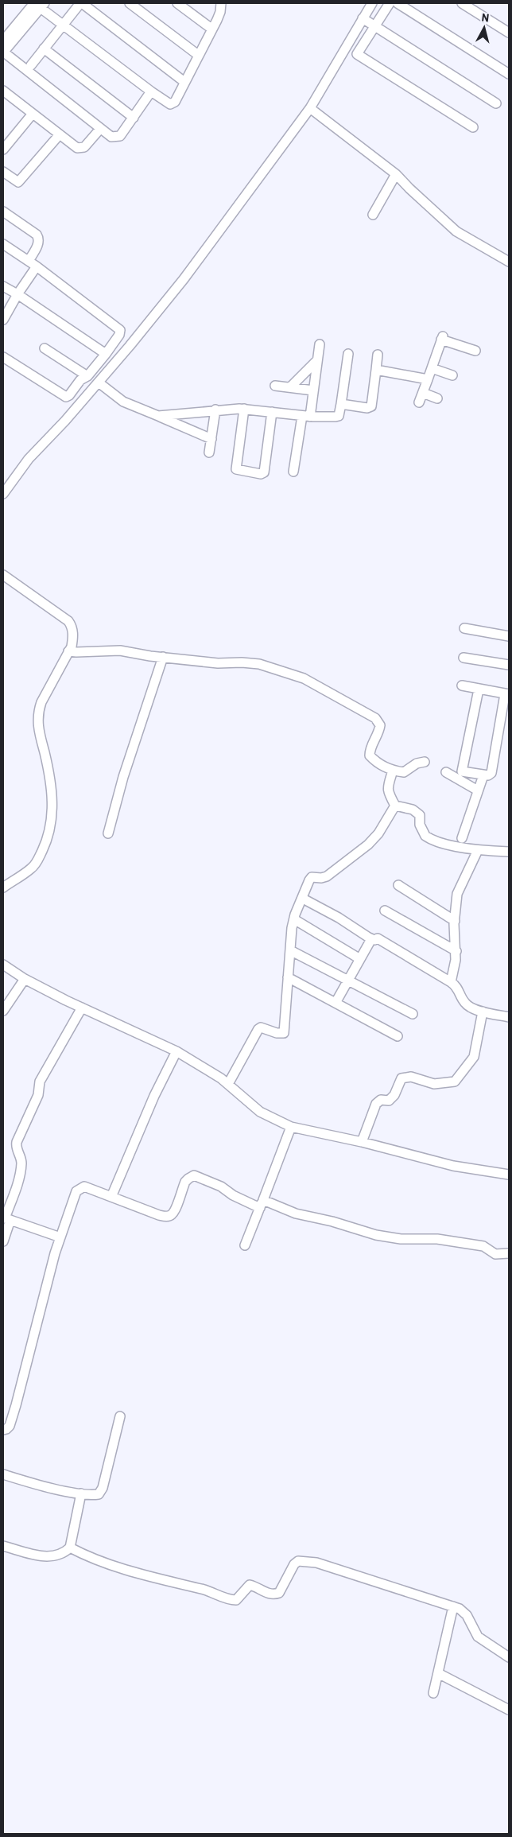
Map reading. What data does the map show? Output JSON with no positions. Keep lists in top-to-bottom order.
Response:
{
  "north": "top"
}
